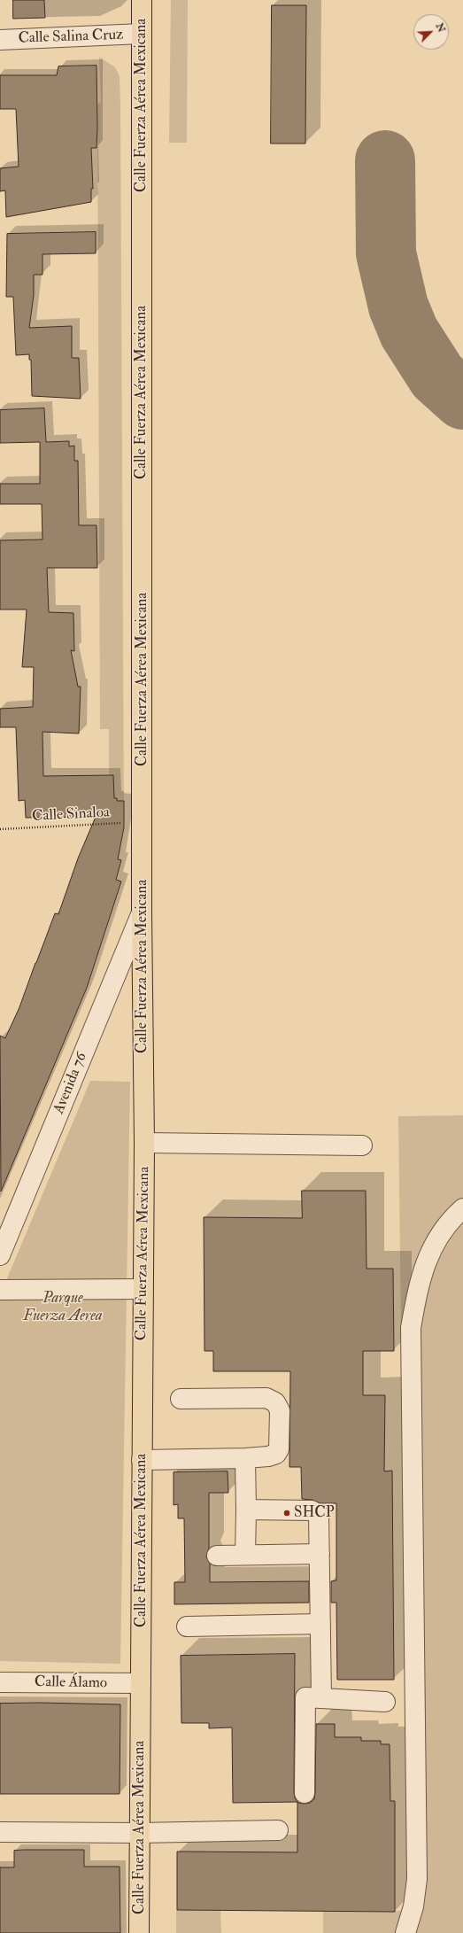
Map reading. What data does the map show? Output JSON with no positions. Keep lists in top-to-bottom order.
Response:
{
  "streets": {
    "main road": ["Calle Fuerza Aérea Mexicana"],
    "street": ["Calle Salina Cruz", "Avenida 76", "Calle Álamo"],
    "path": ["Calle Sinaloa"]
  },
  "crossings": [
    ["Calle Salina Cruz", "Calle Fuerza Aérea Mexicana"],
    ["Calle Fuerza Aérea Mexicana", "Calle Sinaloa"],
    ["Calle Fuerza Aérea Mexicana", "Avenida 76"],
    ["Calle Fuerza Aérea Mexicana", "Calle Álamo"]
  ],
  "parks": ["Parque Fuerza Aerea"],
  "places": ["SHCP"],
  "north": "top right"
}
